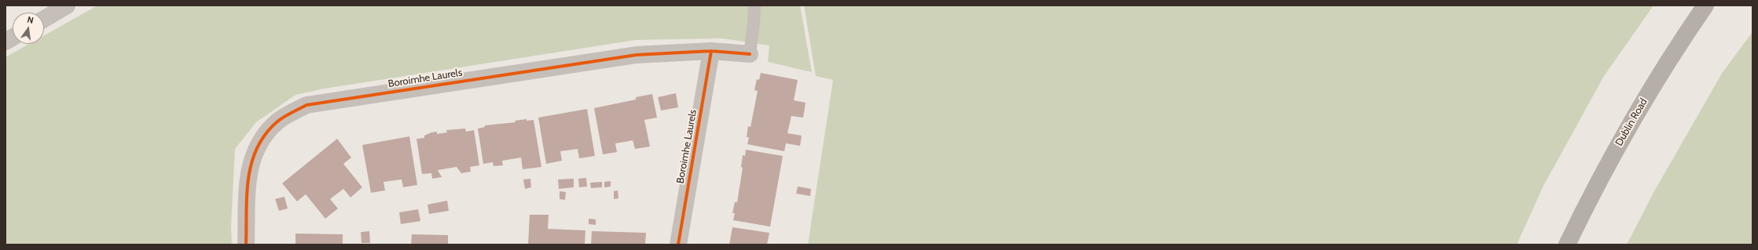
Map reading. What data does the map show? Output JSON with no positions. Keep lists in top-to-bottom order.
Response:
{
  "streets": {
    "main road": ["Dublin Road"],
    "street": ["Boroimhe Laurels"]
  },
  "north": "top"
}
